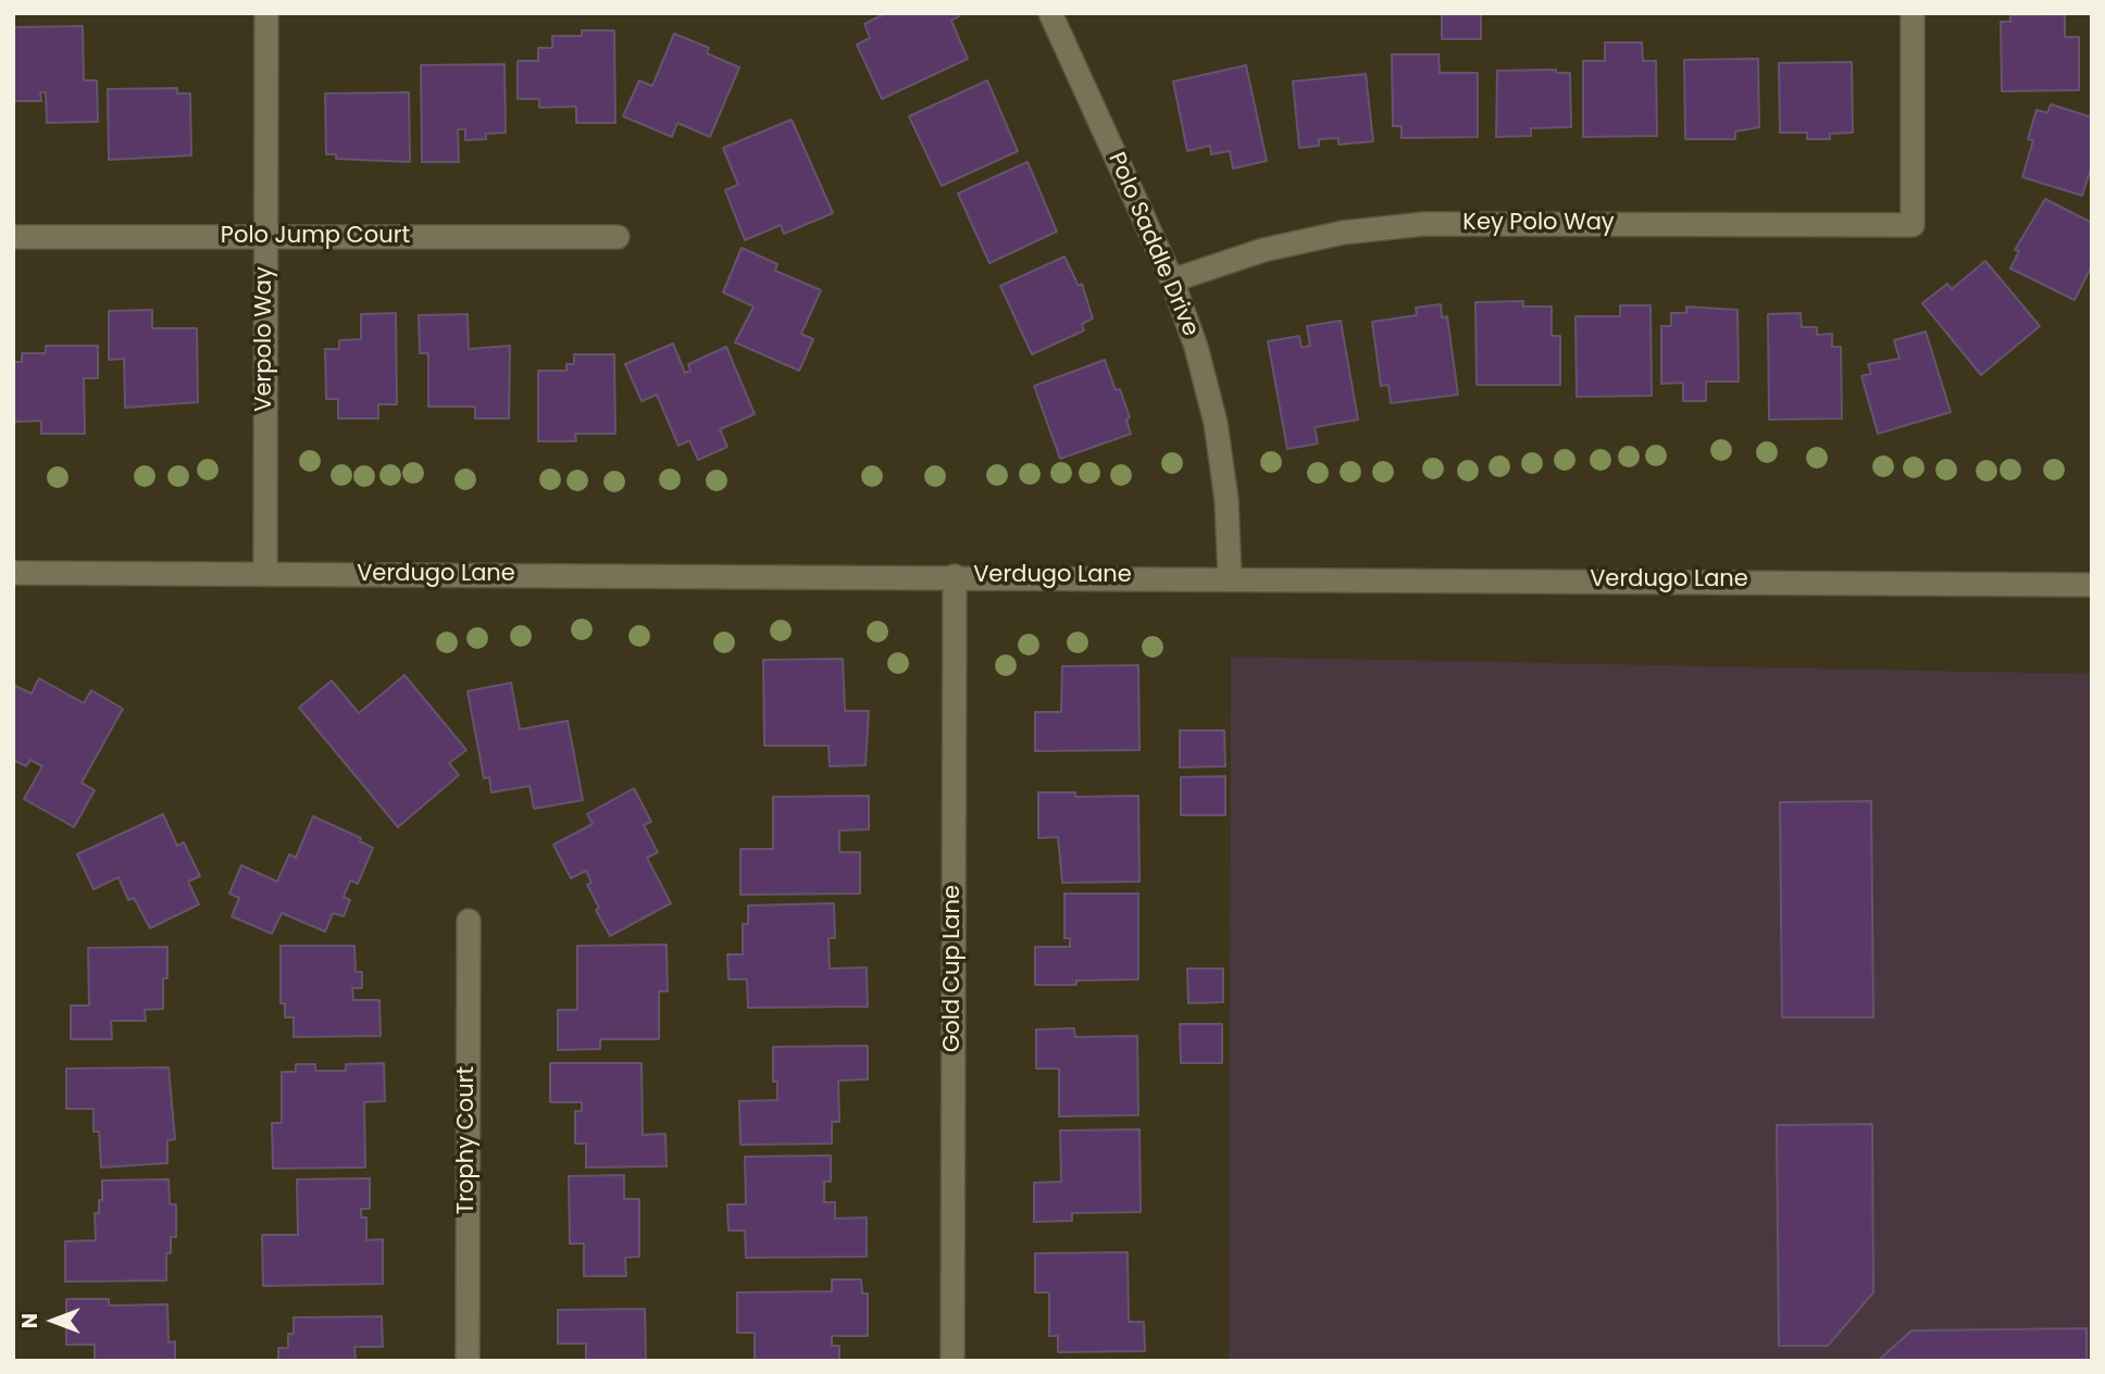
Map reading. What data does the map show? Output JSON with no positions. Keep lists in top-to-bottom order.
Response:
{
  "streets": {
    "street": [
      "Key Polo Way",
      "Polo Jump Court",
      "Polo Saddle Drive",
      "Verpolo Way",
      "Verdugo Lane",
      "Gold Cup Lane",
      "Trophy Court"
    ]
  },
  "crossings": [
    ["Key Polo Way", "Polo Saddle Drive"],
    ["Polo Jump Court", "Verpolo Way"],
    ["Polo Saddle Drive", "Verdugo Lane"],
    ["Verpolo Way", "Verdugo Lane"],
    ["Verdugo Lane", "Gold Cup Lane"]
  ],
  "north": "left"
}
